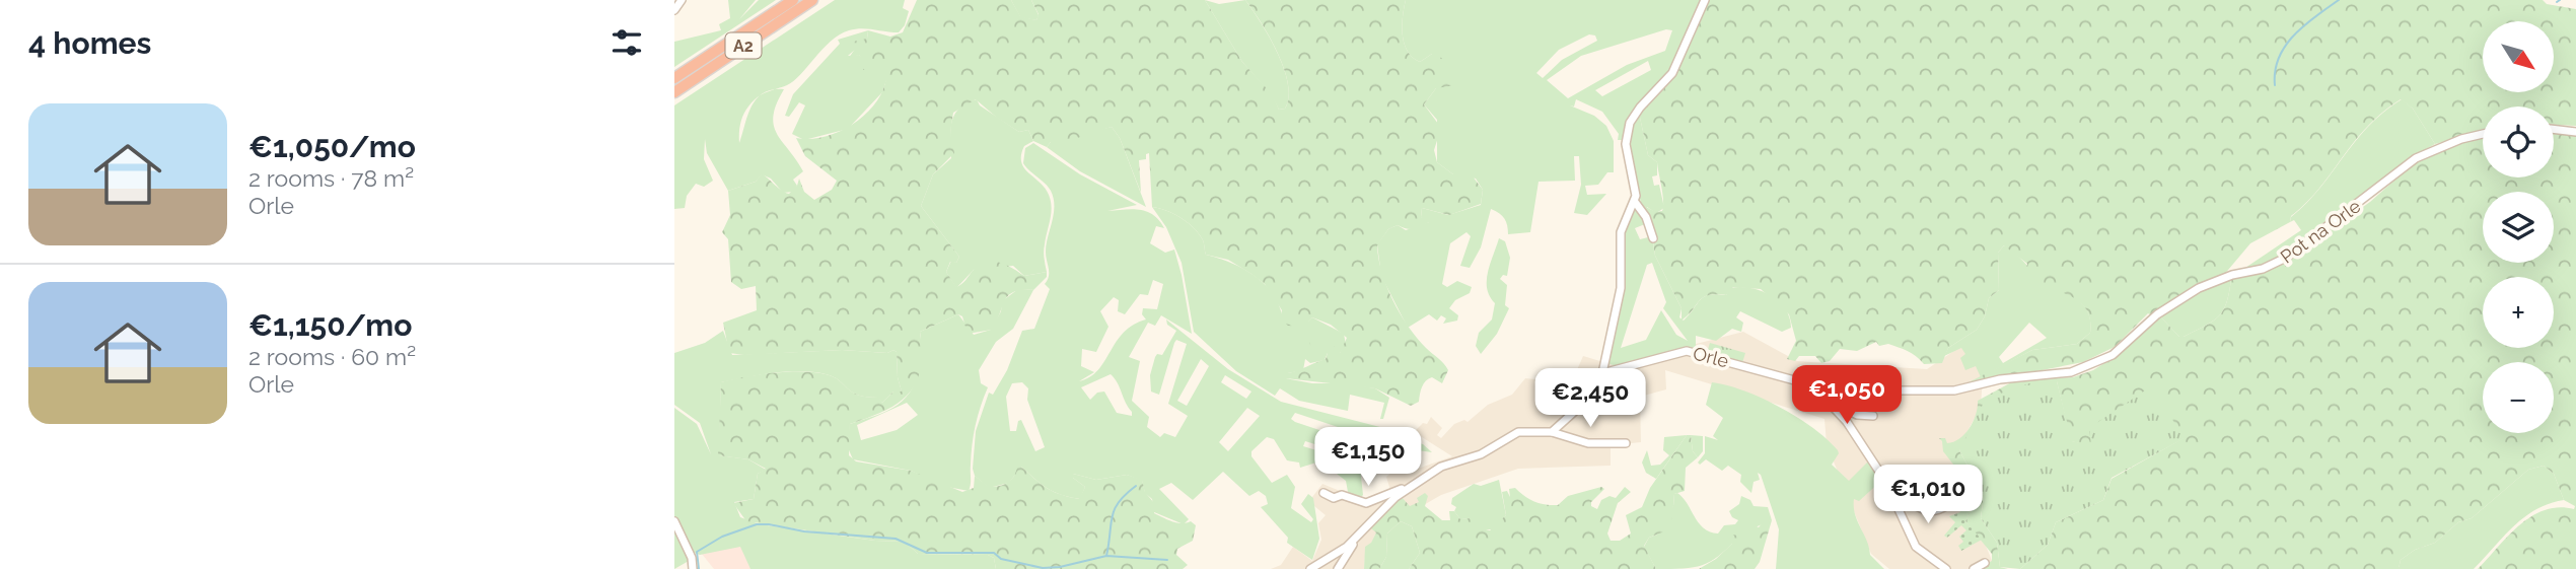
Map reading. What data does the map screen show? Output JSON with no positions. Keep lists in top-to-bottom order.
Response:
{
  "streets": {
    "highway": ["A2"],
    "street": ["Pot na Orle", "Orle"]
  },
  "crossings": [
    ["Pot na Orle", "Orle"]
  ],
  "north": "bottom right",
  "page": {
    "heading": "4 homes",
    "map_buttons": ["+", "−"],
    "list": [
      {
        "name": "€1,050/mo",
        "note": "2 rooms · 78 m² · Orle"
      },
      {
        "name": "€1,150/mo",
        "note": "2 rooms · 60 m² · Orle"
      }
    ],
    "price": [
      "€1,050",
      "€2,450",
      "€1,150",
      "€1,010"
    ]
  }
}
